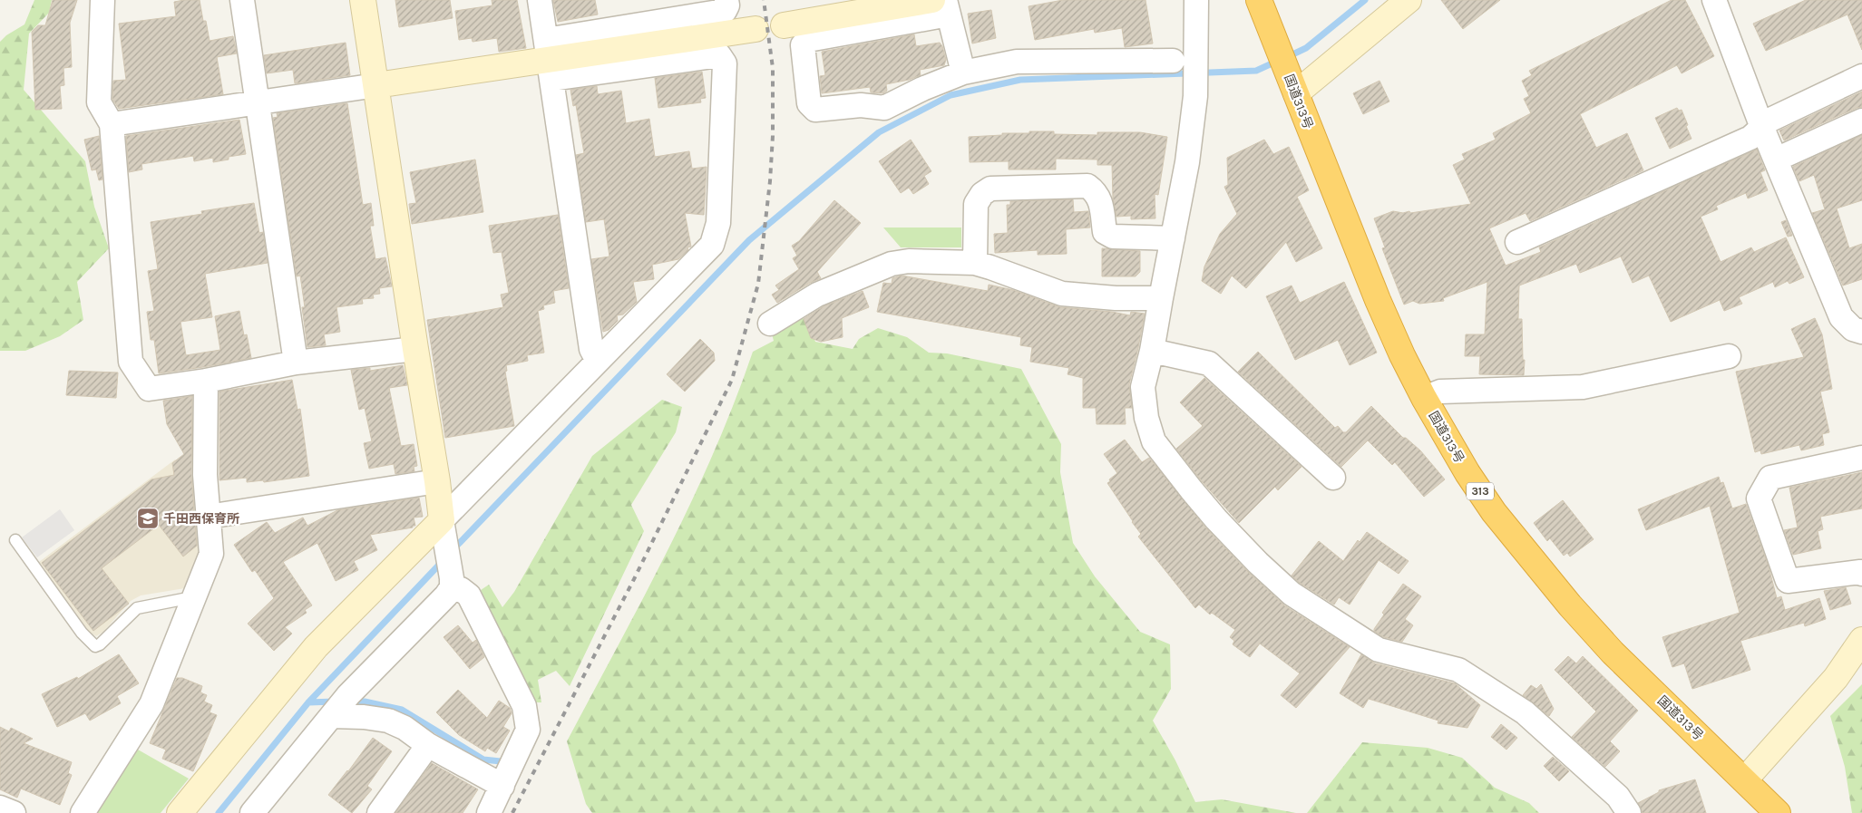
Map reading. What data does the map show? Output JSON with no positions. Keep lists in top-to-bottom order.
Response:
{
  "streets": {
    "highway": ["国道313号", "313"]
  },
  "places": {
    "school or university": ["千田西保育所"]
  }
}
